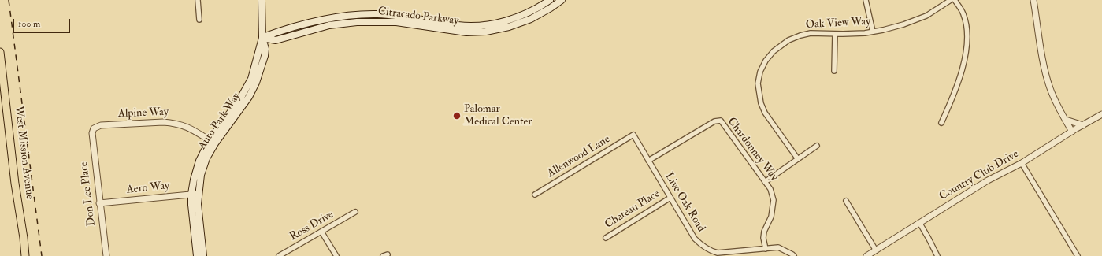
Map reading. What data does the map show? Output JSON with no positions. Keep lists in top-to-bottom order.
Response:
{
  "streets": {
    "main road": ["Citracado Parkway", "Auto Park Way", "West Mission Avenue"],
    "street": [
      "Oak View Way",
      "Alpine Way",
      "Chardonney Way",
      "Allenwood Lane",
      "Country Club Drive",
      "Aero Way",
      "Don Lee Place",
      "Live Oak Road",
      "Chateau Place",
      "Ross Drive"
    ]
  },
  "crossings": [
    ["Citracado Parkway", "Auto Park Way"],
    ["Alpine Way", "Auto Park Way"],
    ["Alpine Way", "Don Lee Place"],
    ["Auto Park Way", "Aero Way"],
    ["Chardonney Way", "Live Oak Road"],
    ["Allenwood Lane", "Live Oak Road"],
    ["Aero Way", "Don Lee Place"],
    ["Live Oak Road", "Chateau Place"]
  ],
  "places": ["Palomar Medical Center"],
  "scale_bar": "100 m"
}
